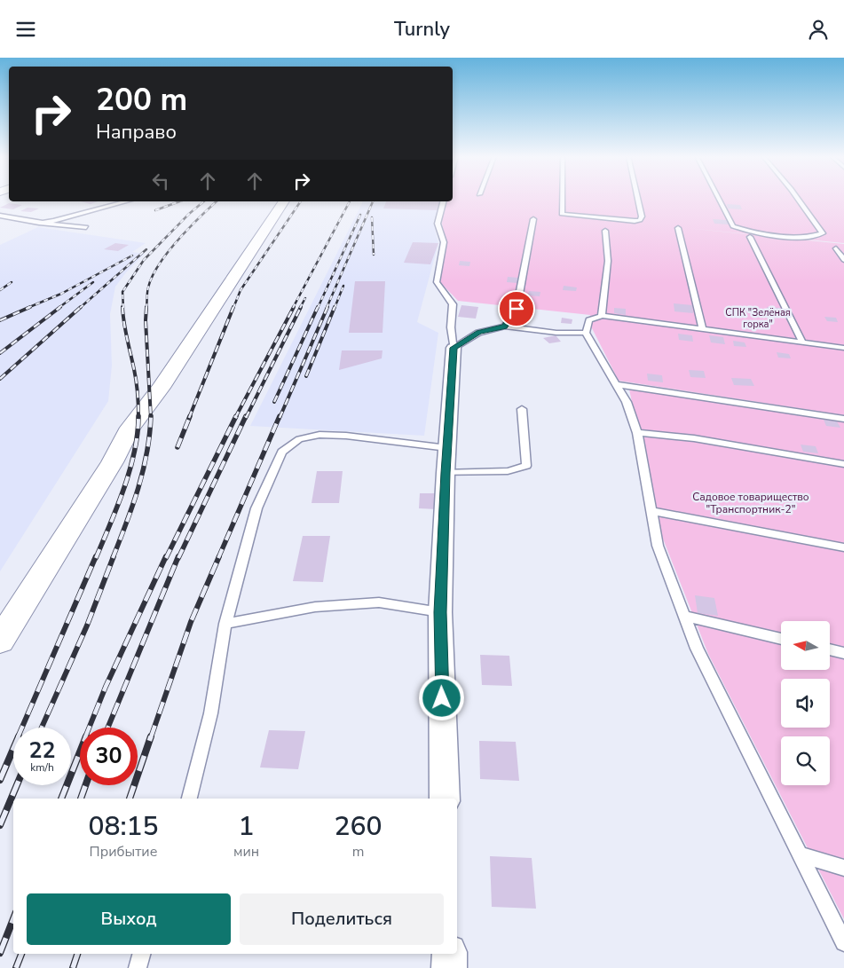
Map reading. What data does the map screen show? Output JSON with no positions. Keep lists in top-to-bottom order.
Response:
{
  "parks": ["СПК \"Зелёная горка\"", "Садовое товарищество \"Транспортник-2\""],
  "north": "left",
  "page": {
    "header": "Turnly",
    "turn": ["200 m", "Направо"],
    "speed": "22 km/h",
    "limit": "30",
    "eta": [
      "08:15",
      "Прибытие",
      "1",
      "мин",
      "260",
      "m"
    ],
    "buttons": ["Выход", "Поделиться"]
  }
}
